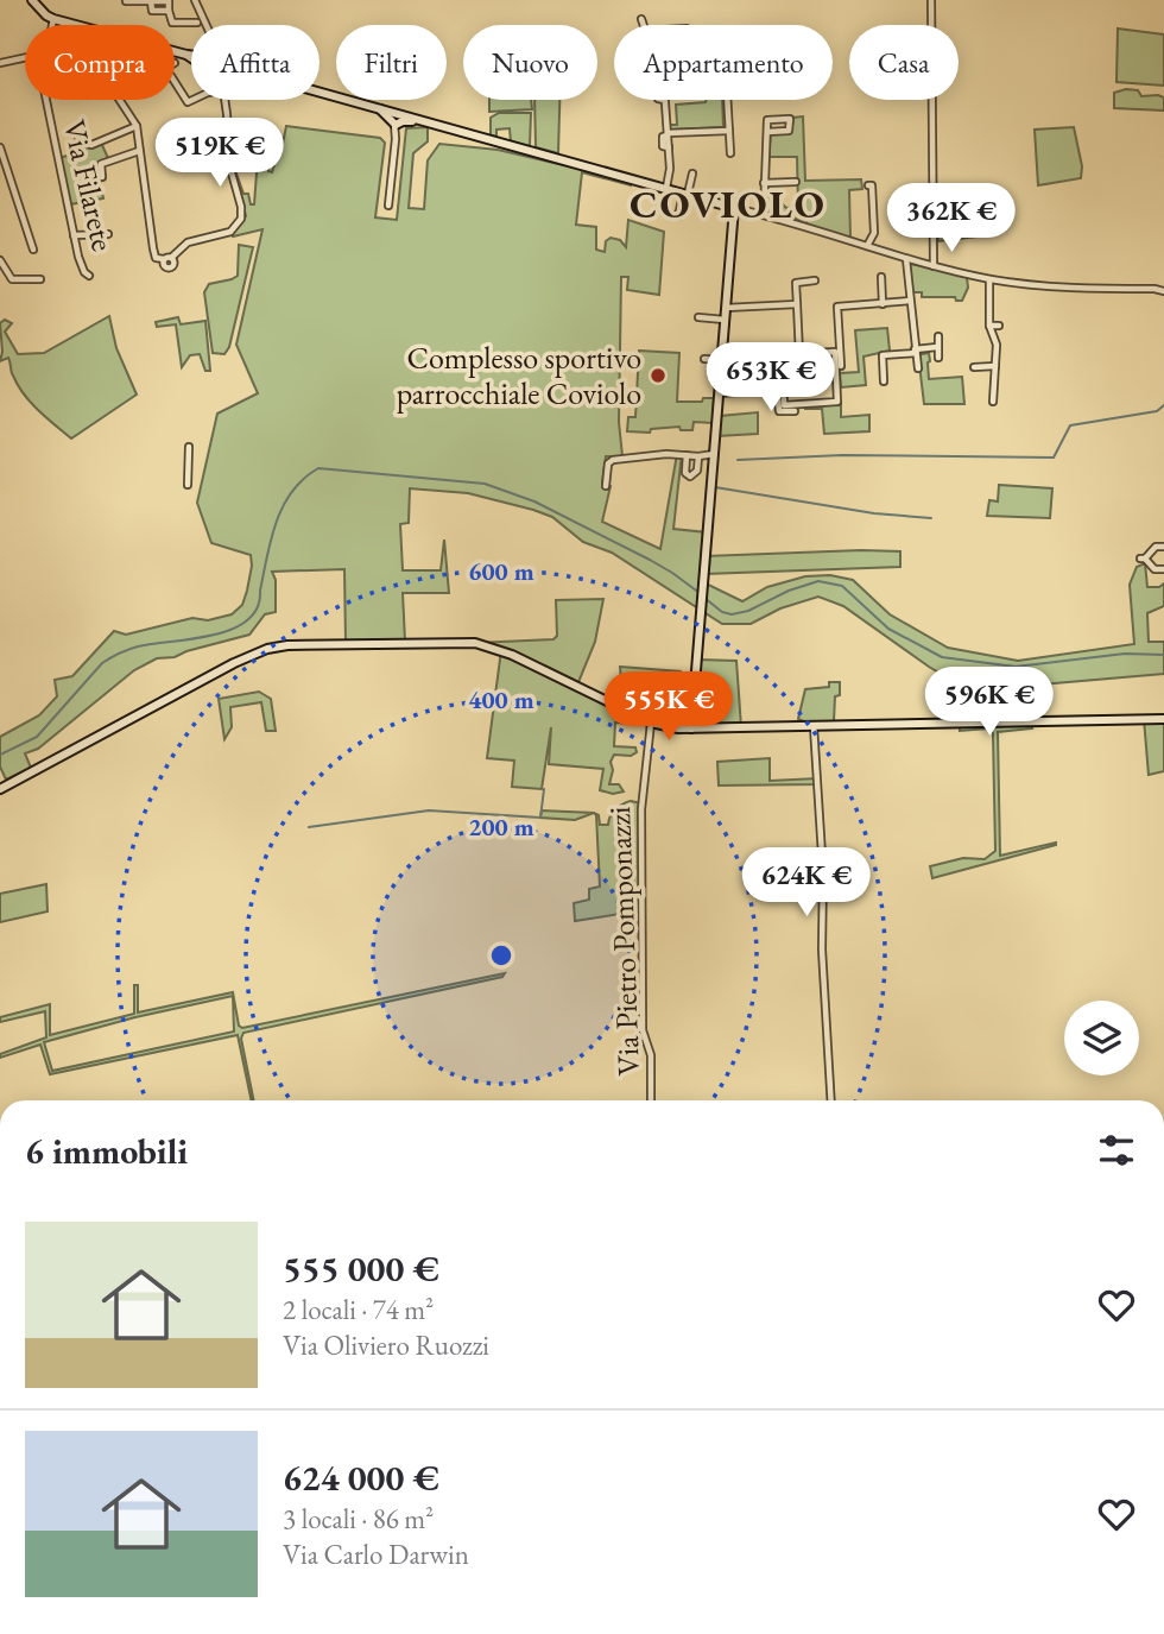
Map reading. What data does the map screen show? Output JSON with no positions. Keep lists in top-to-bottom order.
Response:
{
  "streets": {
    "street": ["Via Filarete", "Via Pietro Pomponazzi"]
  },
  "districts": ["COVIOLO"],
  "places": ["Complesso sportivo parrocchiale Coviolo"],
  "page": {
    "chip": [
      "Compra",
      "Affitta",
      "Filtri",
      "Nuovo",
      "Appartamento",
      "Casa"
    ],
    "price": [
      "519K €",
      "362K €",
      "653K €",
      "596K €",
      "555K €",
      "624K €"
    ],
    "heading": "6 immobili",
    "list": [
      {
        "name": "555 000 €",
        "note": "2 locali · 74 m² · Via Oliviero Ruozzi"
      },
      {
        "name": "624 000 €",
        "note": "3 locali · 86 m² · Via Carlo Darwin"
      }
    ]
  },
  "rings": ["600 m", "400 m", "200 m"]
}
